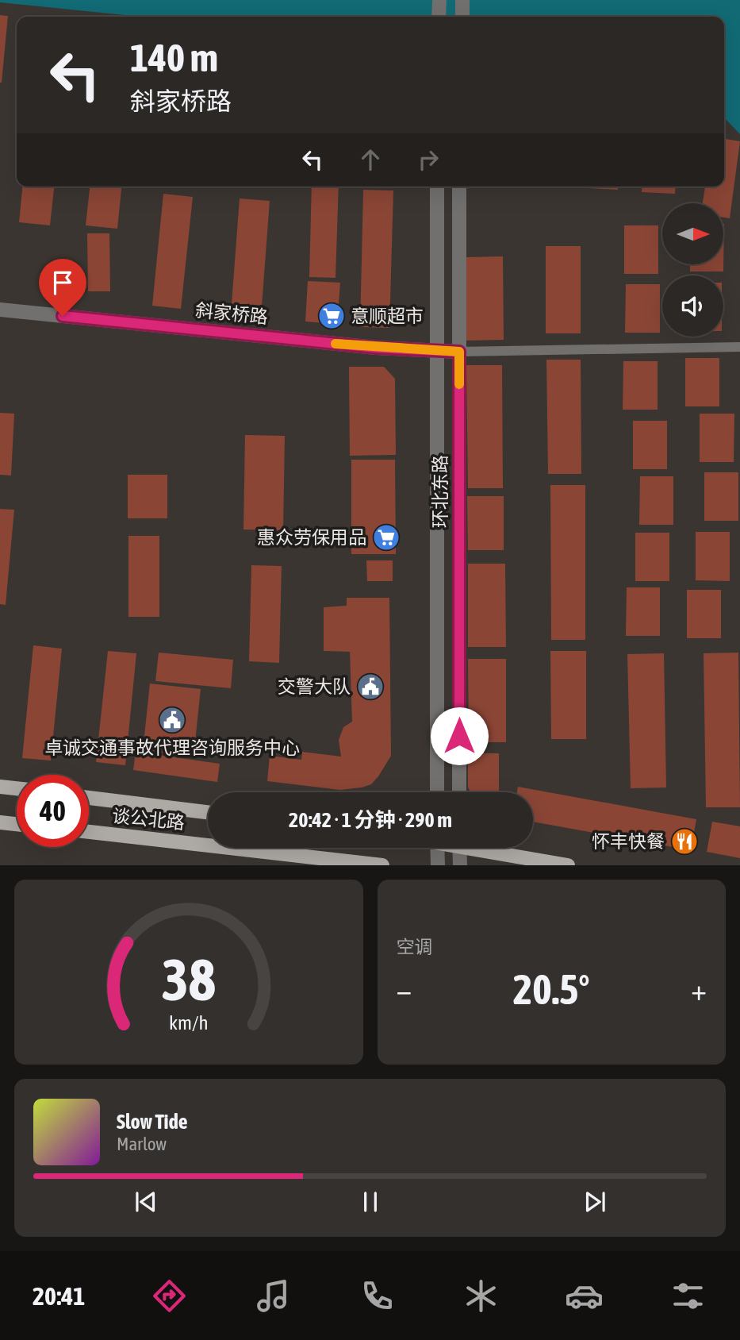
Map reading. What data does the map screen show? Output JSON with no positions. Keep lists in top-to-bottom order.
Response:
{
  "streets": {
    "main road": ["谈公北路"],
    "street": ["斜家桥路", "环北东路"]
  },
  "crossings": [
    ["斜家桥路", "环北东路"]
  ],
  "places": {
    "supermarket": ["意顺超市", "惠众劳保用品"],
    "public building": ["交警大队", "卓诚交通事故代理咨询服务中心"],
    "restaurant": ["怀丰快餐"]
  },
  "north": "right",
  "page": {
    "turn": ["140 m", "斜家桥路"],
    "limit": "40",
    "trip": "20:42 · 1 分钟 · 290 m",
    "tile": "空调",
    "heat": ["−", "20.5°", "+"],
    "song": ["Slow Tide", "Marlow"],
    "tabs": "20:41",
    "gauge": ["38", "km/h"]
  }
}
